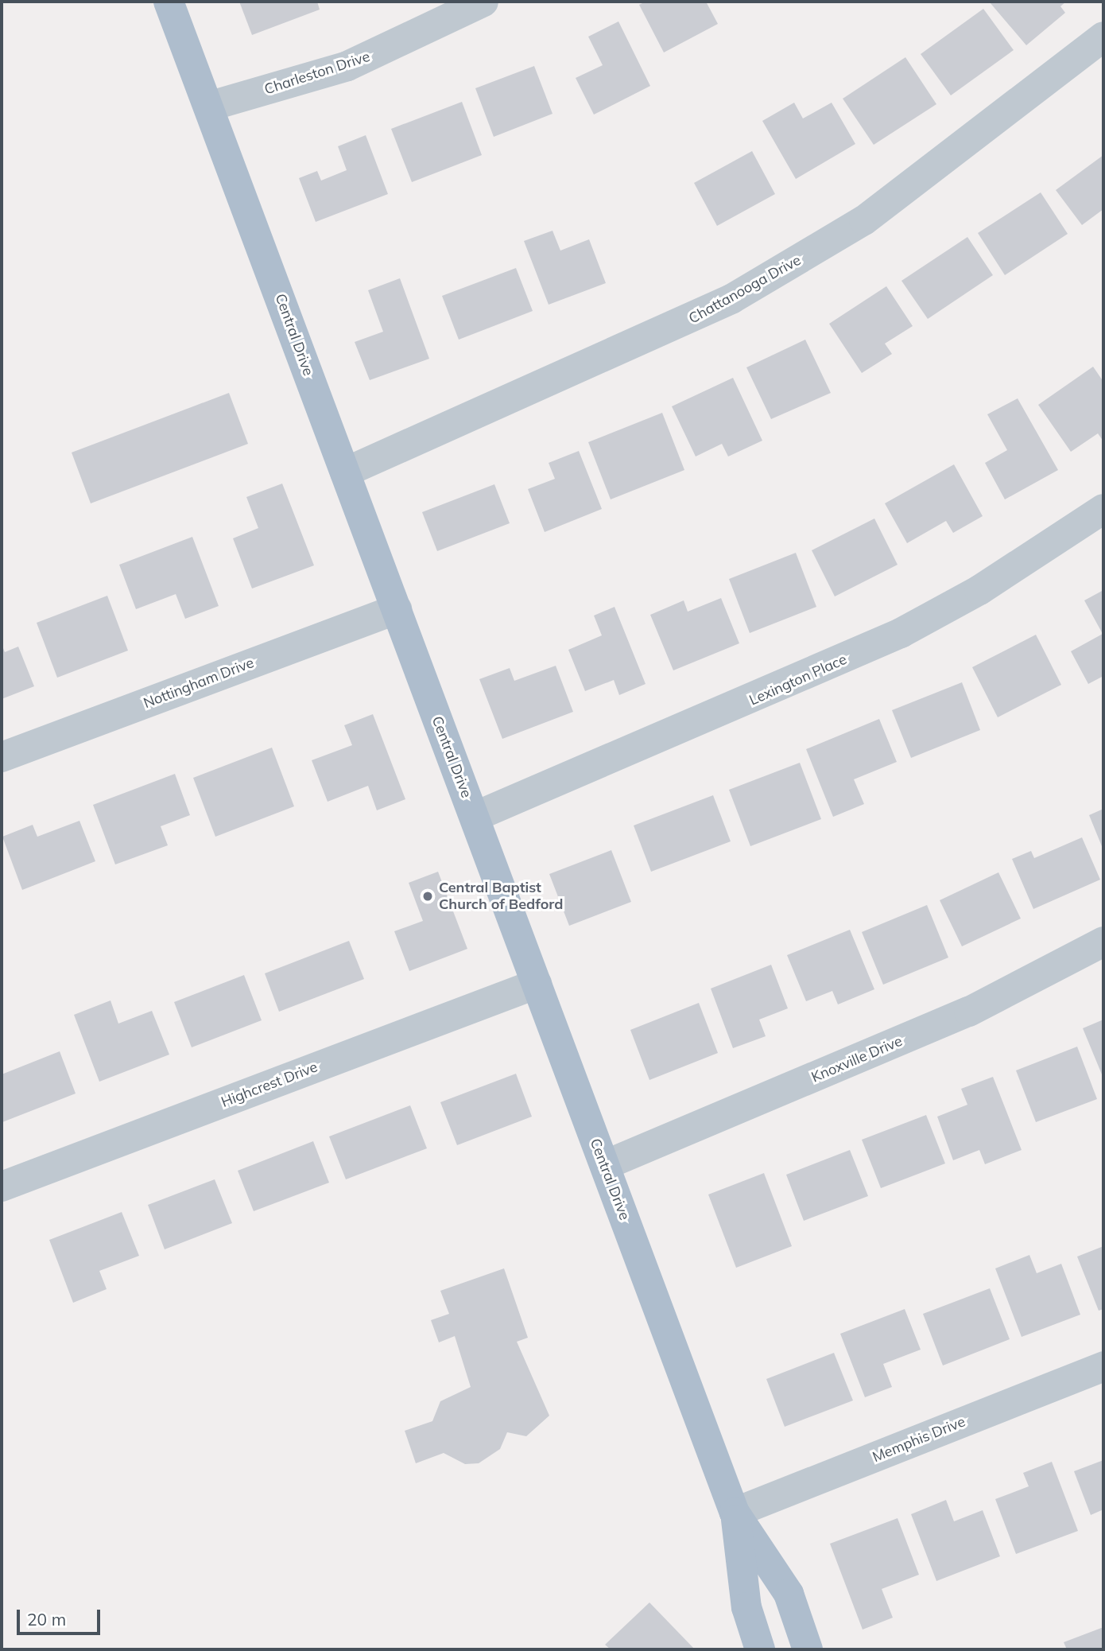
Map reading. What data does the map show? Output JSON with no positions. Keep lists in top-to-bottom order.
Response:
{
  "streets": {
    "main road": ["Central Drive"],
    "street": [
      "Charleston Drive",
      "Chattanooga Drive",
      "Lexington Place",
      "Nottingham Drive",
      "Knoxville Drive",
      "Highcrest Drive",
      "Memphis Drive"
    ]
  },
  "crossings": [
    ["Charleston Drive", "Central Drive"],
    ["Chattanooga Drive", "Central Drive"],
    ["Central Drive", "Lexington Place"],
    ["Central Drive", "Nottingham Drive"],
    ["Central Drive", "Knoxville Drive"],
    ["Central Drive", "Highcrest Drive"],
    ["Central Drive", "Memphis Drive"]
  ],
  "places": ["Central Baptist Church of Bedford"],
  "scale_bar": "20 m"
}
